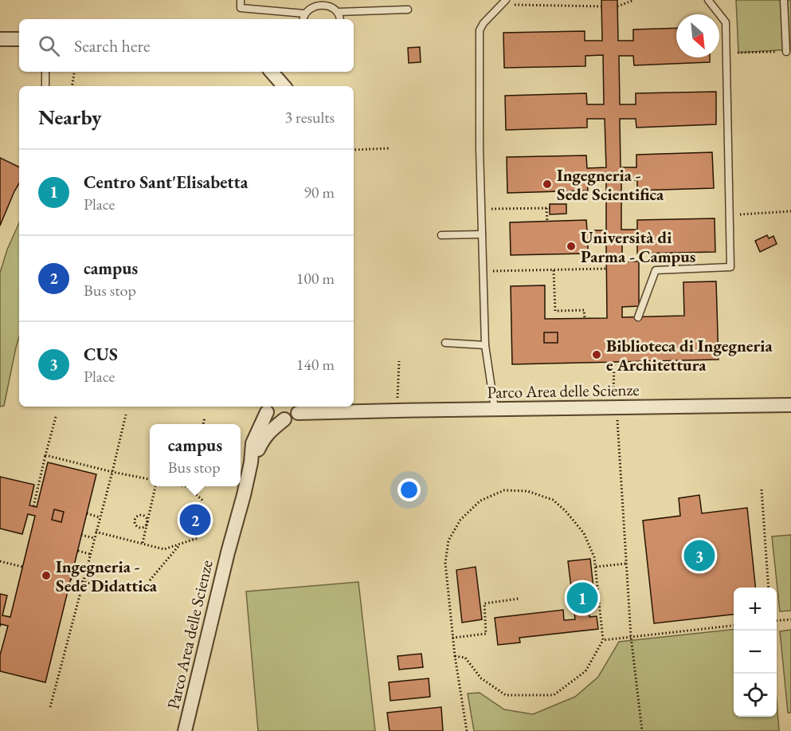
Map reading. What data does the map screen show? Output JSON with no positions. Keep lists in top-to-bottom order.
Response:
{
  "streets": {
    "street": ["Parco Area delle Scienze"]
  },
  "places": [
    "Ingegneria - Sede Scientifica",
    "Università di Parma - Campus",
    "Biblioteca di Ingegneria e Architettura",
    "Ingegneria - Sede Didattica"
  ],
  "north": "bottom right",
  "page": {
    "search": "Search here",
    "heading": ["Nearby", "3 results"],
    "list": [
      {
        "mark": "1",
        "name": "Centro Sant'Elisabetta",
        "note": "Place",
        "value": "90 m"
      },
      {
        "mark": "2",
        "name": "campus",
        "note": "Bus stop",
        "value": "100 m"
      },
      {
        "mark": "3",
        "name": "CUS",
        "note": "Place",
        "value": "140 m"
      }
    ],
    "popup": ["campus", "Bus stop"],
    "pins": ["2", "3", "1"],
    "map_buttons": ["+", "−"]
  }
}
